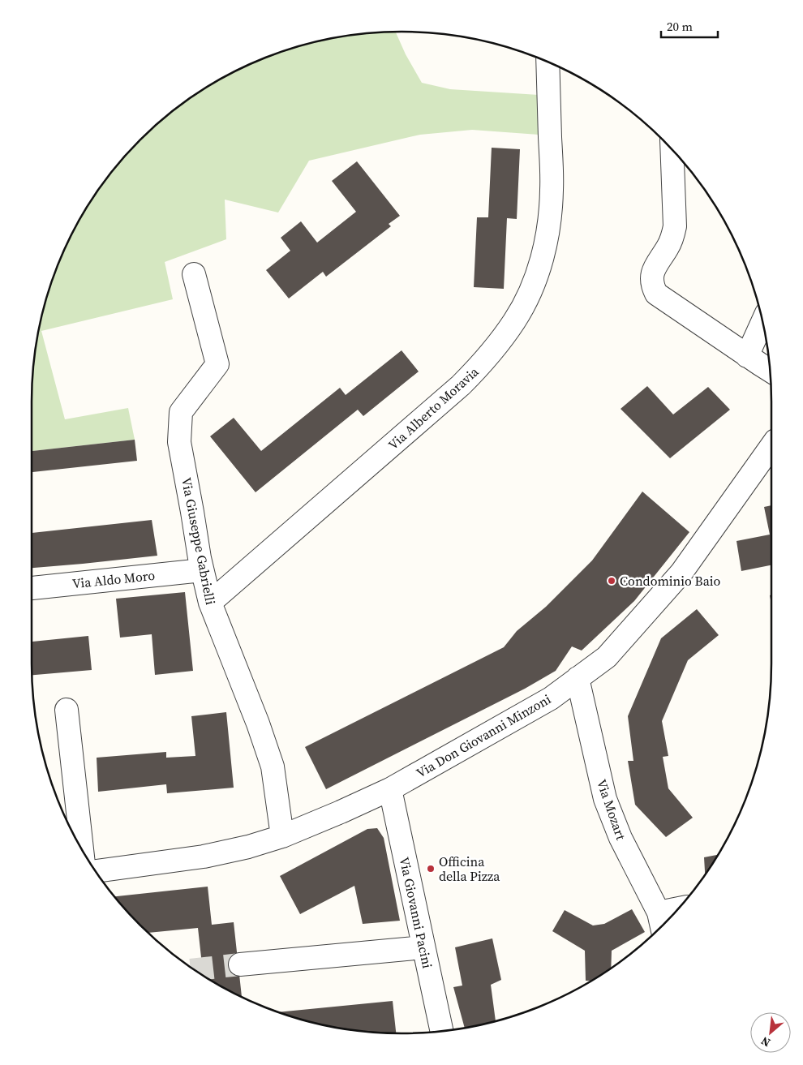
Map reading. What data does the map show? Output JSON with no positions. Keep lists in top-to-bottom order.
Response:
{
  "streets": {
    "street": [
      "Via Alberto Moravia",
      "Via Giuseppe Gabrielli",
      "Via Aldo Moro",
      "Via Don Giovanni Minzoni",
      "Via Mozart",
      "Via Giovanni Pacini"
    ]
  },
  "crossings": [
    ["Via Alberto Moravia", "Via Giuseppe Gabrielli"],
    ["Via Giuseppe Gabrielli", "Via Aldo Moro"],
    ["Via Giuseppe Gabrielli", "Via Don Giovanni Minzoni"],
    ["Via Don Giovanni Minzoni", "Via Mozart"],
    ["Via Don Giovanni Minzoni", "Via Giovanni Pacini"]
  ],
  "places": ["Condominio Baio", "Officina della Pizza"],
  "scale_bar": "20 m",
  "north": "bottom left"
}
